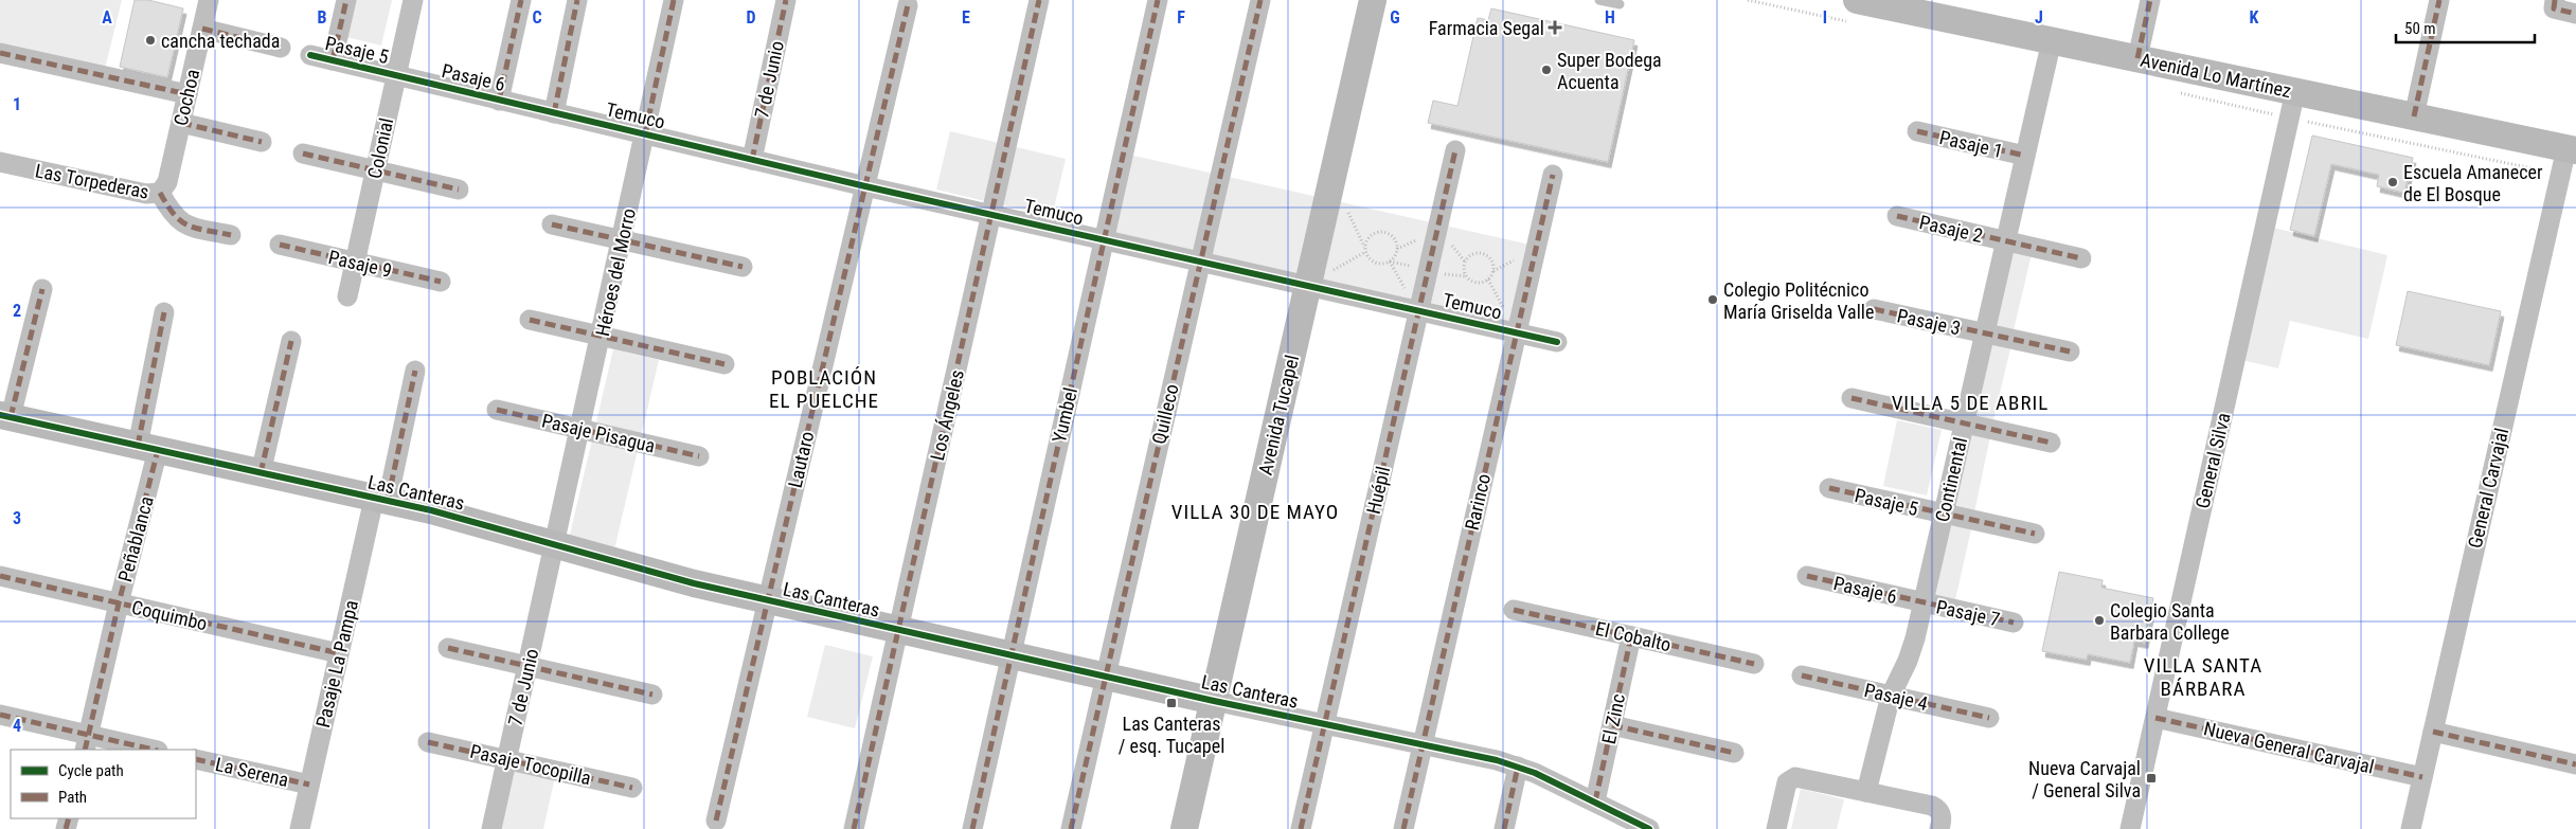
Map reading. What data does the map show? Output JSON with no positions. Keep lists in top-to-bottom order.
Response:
{
  "streets": {
    "street": [
      "Pasaje 5",
      "Avenida Lo Martínez",
      "Pasaje 6",
      "7 de Junio",
      "Cochoa",
      "Temuco",
      "Pasaje 1",
      "Colonial",
      "Las Torpederas",
      "Pasaje 2",
      "Pasaje 9",
      "Héroes del Morro",
      "Pasaje 3",
      "Quilleco",
      "Los Ángeles",
      "Yumbel",
      "Avenida Tucapel",
      "Pasaje Pisagua",
      "Lautaro",
      "General Silva",
      "Continental",
      "General Carvajal",
      "Huépil",
      "Las Canteras",
      "Rarinco",
      "Peñablanca",
      "Pasaje 7",
      "Coquimbo",
      "El Cobalto",
      "Pasaje La Pampa",
      "Pasaje 4",
      "El Zinc",
      "Nueva General Carvajal",
      "Pasaje Tocopilla",
      "La Serena"
    ]
  },
  "crossings": [
    ["Pasaje 5", "Pasaje 6"],
    ["Pasaje 5", "Colonial"],
    ["Pasaje 5", "Continental"],
    ["Avenida Lo Martínez", "General Silva"],
    ["Avenida Lo Martínez", "Continental"],
    ["Avenida Lo Martínez", "General Carvajal"],
    ["Pasaje 6", "Temuco"],
    ["Pasaje 6", "Colonial"],
    ["Pasaje 6", "Continental"],
    ["Pasaje 6", "Pasaje 7"],
    ["7 de Junio", "Temuco"],
    ["7 de Junio", "Héroes del Morro"],
    ["7 de Junio", "Las Canteras"],
    ["7 de Junio", "Pasaje Tocopilla"],
    ["Cochoa", "Las Torpederas"],
    ["Temuco", "Héroes del Morro"],
    ["Temuco", "Quilleco"],
    ["Temuco", "Los Ángeles"],
    ["Temuco", "Yumbel"],
    ["Temuco", "Avenida Tucapel"],
    ["Temuco", "Lautaro"],
    ["Temuco", "Huépil"],
    ["Temuco", "Rarinco"],
    ["Pasaje 1", "Continental"],
    ["Colonial", "Pasaje 9"],
    ["Pasaje 2", "Continental"],
    ["Héroes del Morro", "Pasaje Pisagua"],
    ["Héroes del Morro", "Las Canteras"],
    ["Pasaje 3", "Continental"],
    ["Quilleco", "Las Canteras"],
    ["Los Ángeles", "Las Canteras"],
    ["Yumbel", "Las Canteras"],
    ["Avenida Tucapel", "Las Canteras"],
    ["Lautaro", "Las Canteras"],
    ["General Silva", "Nueva General Carvajal"],
    ["Continental", "Pasaje 7"],
    ["Continental", "Pasaje 4"],
    ["General Carvajal", "Nueva General Carvajal"],
    ["Huépil", "Las Canteras"],
    ["Las Canteras", "Rarinco"],
    ["Las Canteras", "Peñablanca"],
    ["Las Canteras", "Pasaje La Pampa"],
    ["Las Canteras", "El Zinc"],
    ["Peñablanca", "Coquimbo"],
    ["Coquimbo", "Pasaje La Pampa"],
    ["El Cobalto", "El Zinc"],
    ["Pasaje La Pampa", "La Serena"]
  ],
  "districts": [
    "POBLACIÓN EL PUELCHE",
    "VILLA 5 DE ABRIL",
    "VILLA 30 DE MAYO",
    "VILLA SANTA BÁRBARA"
  ],
  "places": {
    "health": ["Farmacia Segal"],
    "other": [
      "cancha techada",
      "Super Bodega Acuenta",
      "Escuela Amanecer de El Bosque",
      "Colegio Politécnico María Griselda Valle",
      "Colegio Santa Barbara College"
    ],
    "transit": ["Las Canteras / esq. Tucapel", "Nueva Carvajal / General Silva"]
  },
  "legend": ["Cycle path", "Path"],
  "scale_bar": "50 m",
  "grid": {
    "columns": [
      "A",
      "B",
      "C",
      "D",
      "E",
      "F",
      "G",
      "H",
      "I",
      "J",
      "K"
    ],
    "rows": [
      "1",
      "2",
      "3",
      "4"
    ]
  }
}
